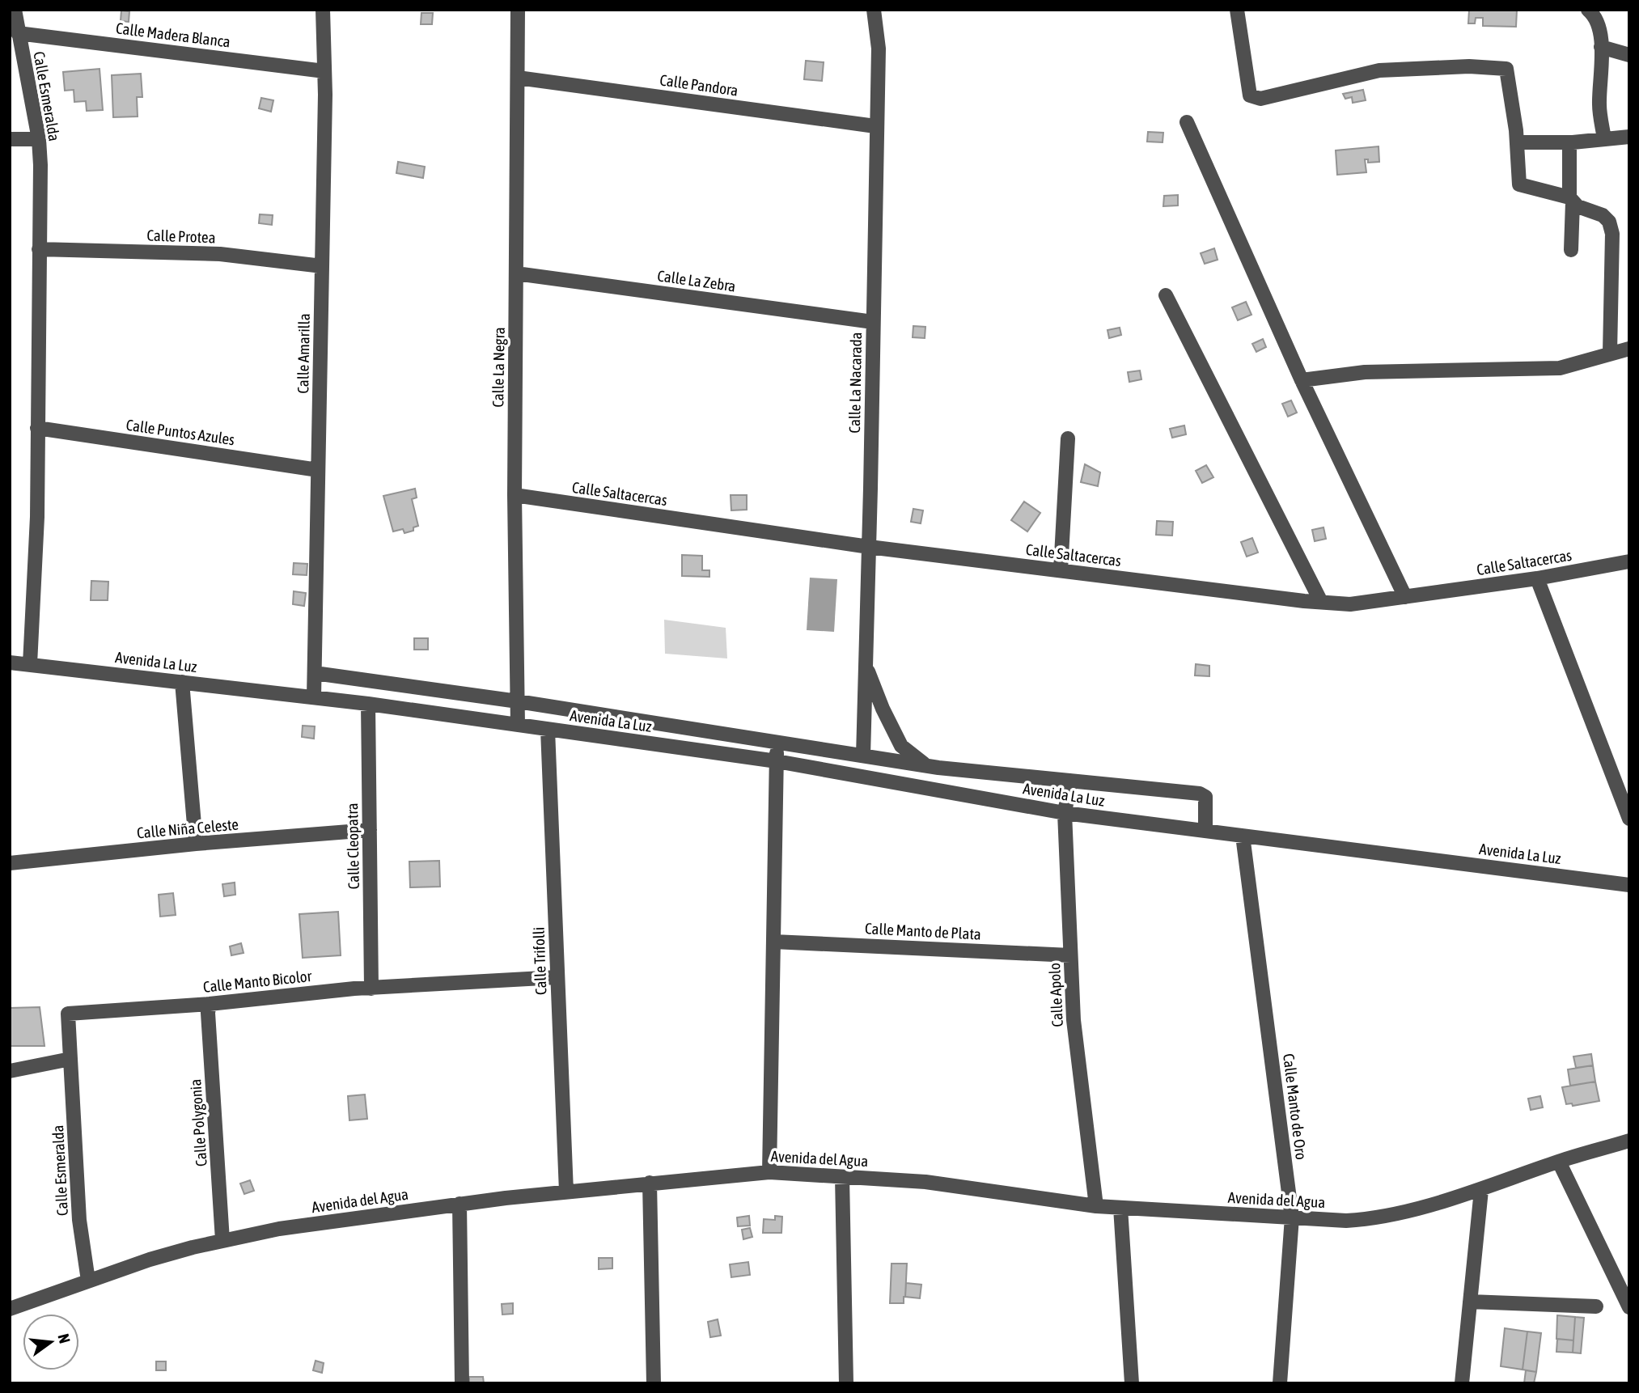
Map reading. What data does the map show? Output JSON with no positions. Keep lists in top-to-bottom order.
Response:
{
  "streets": {
    "street": [
      "Calle Madera Blanca",
      "Calle Pandora",
      "Calle Esmeralda",
      "Calle Protea",
      "Calle La Zebra",
      "Calle Amarilla",
      "Calle La Negra",
      "Calle La Nacarada",
      "Calle Puntos Azules",
      "Calle Saltacercas",
      "Avenida La Luz",
      "Calle Niña Celeste",
      "Calle Cleopatra",
      "Calle Manto de Plata",
      "Calle Trifolli",
      "Calle Manto Bicolor",
      "Calle Apolo",
      "Calle Manto de Oro",
      "Calle Polygonia",
      "Avenida del Agua"
    ]
  },
  "crossings": [
    ["Calle Madera Blanca", "Calle Esmeralda"],
    ["Calle Madera Blanca", "Calle Amarilla"],
    ["Calle Pandora", "Calle La Negra"],
    ["Calle Pandora", "Calle La Nacarada"],
    ["Calle Esmeralda", "Calle Protea"],
    ["Calle Esmeralda", "Calle Puntos Azules"],
    ["Calle Esmeralda", "Avenida La Luz"],
    ["Calle Esmeralda", "Calle Manto Bicolor"],
    ["Calle Esmeralda", "Avenida del Agua"],
    ["Calle Protea", "Calle Amarilla"],
    ["Calle La Zebra", "Calle La Negra"],
    ["Calle La Zebra", "Calle La Nacarada"],
    ["Calle Amarilla", "Calle Puntos Azules"],
    ["Calle Amarilla", "Avenida La Luz"],
    ["Calle La Negra", "Calle Saltacercas"],
    ["Calle La Negra", "Avenida La Luz"],
    ["Calle La Nacarada", "Calle Saltacercas"],
    ["Calle La Nacarada", "Avenida La Luz"],
    ["Avenida La Luz", "Calle Cleopatra"],
    ["Avenida La Luz", "Calle Trifolli"],
    ["Avenida La Luz", "Calle Apolo"],
    ["Avenida La Luz", "Calle Manto de Oro"],
    ["Calle Niña Celeste", "Calle Cleopatra"],
    ["Calle Cleopatra", "Calle Manto Bicolor"],
    ["Calle Manto de Plata", "Calle Apolo"],
    ["Calle Trifolli", "Calle Manto Bicolor"],
    ["Calle Trifolli", "Avenida del Agua"],
    ["Calle Manto Bicolor", "Calle Polygonia"],
    ["Calle Apolo", "Avenida del Agua"],
    ["Calle Manto de Oro", "Avenida del Agua"],
    ["Calle Polygonia", "Avenida del Agua"]
  ],
  "north": "right"
}
